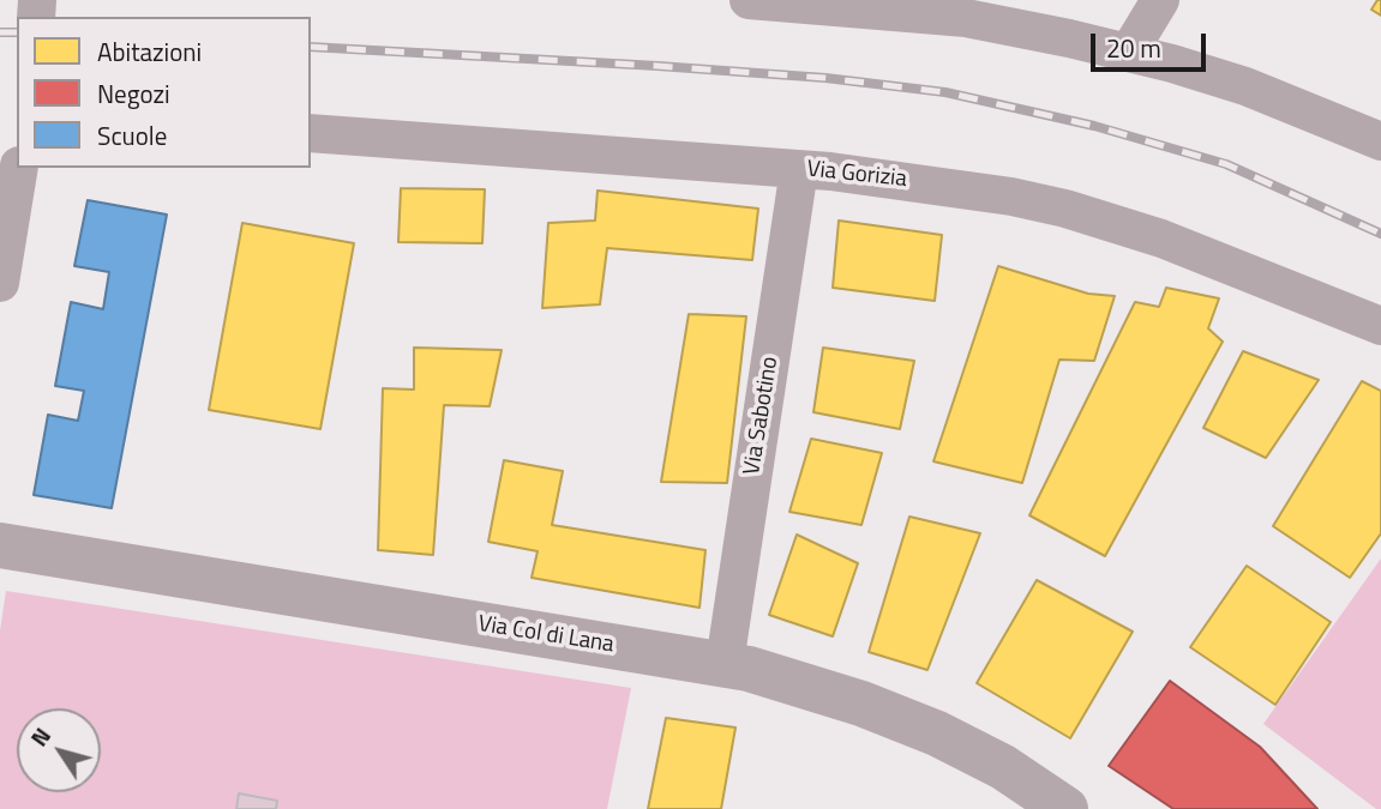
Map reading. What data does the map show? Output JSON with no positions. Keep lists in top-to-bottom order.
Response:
{
  "streets": {
    "street": ["Via Gorizia", "Via Sabotino", "Via Col di Lana"]
  },
  "crossings": [
    ["Via Gorizia", "Via Sabotino"],
    ["Via Sabotino", "Via Col di Lana"]
  ],
  "legend": ["Abitazioni", "Negozi", "Scuole"],
  "scale_bar": "20 m",
  "north": "top left"
}
